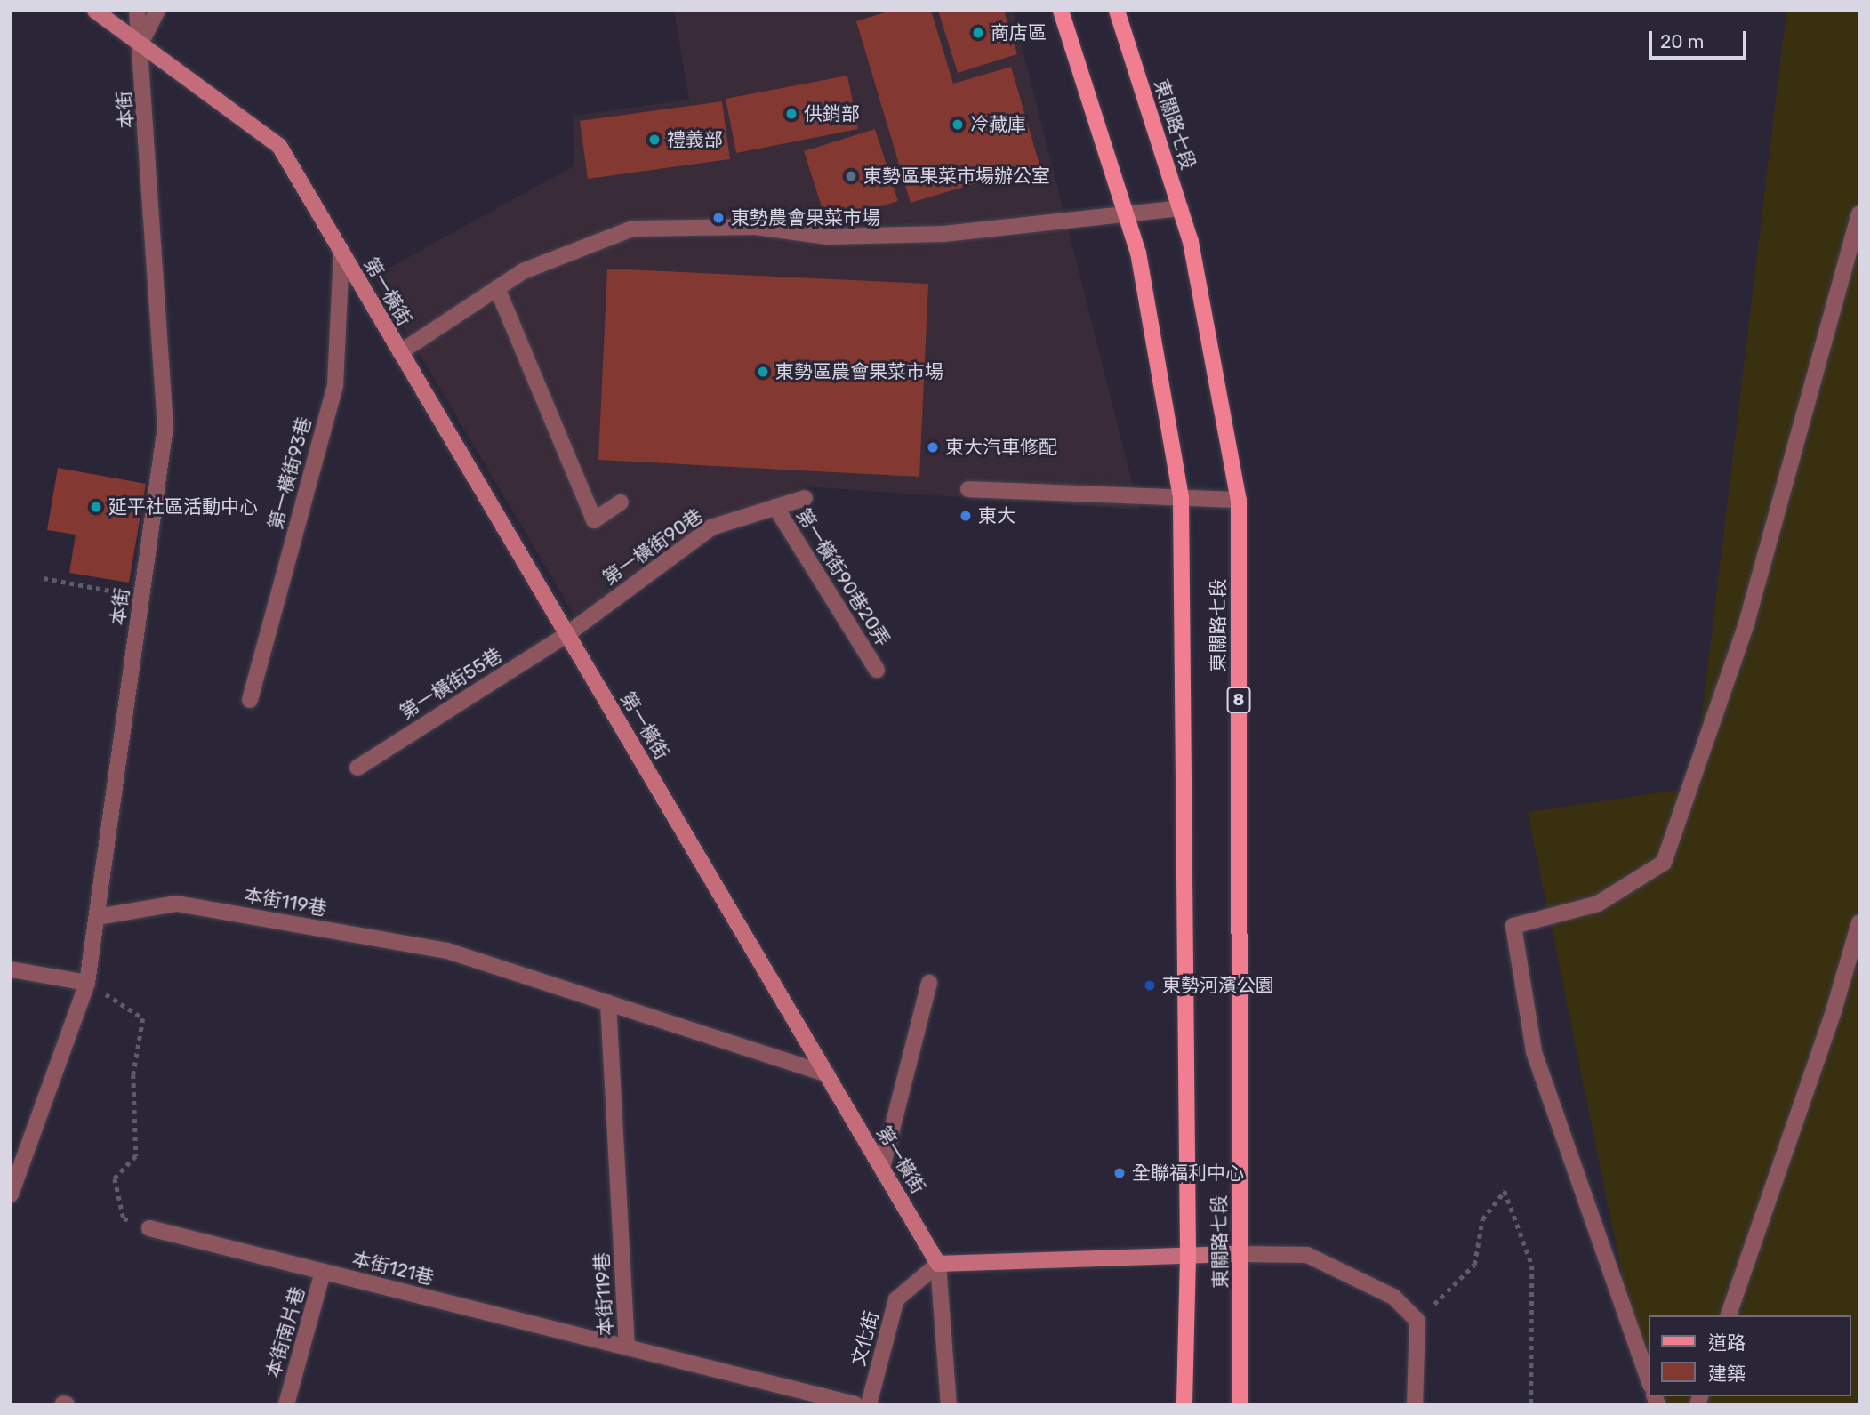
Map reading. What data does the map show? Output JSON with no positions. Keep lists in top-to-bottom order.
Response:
{
  "streets": {
    "main road": ["東關路七段", "8"],
    "street": [
      "本街",
      "第一橫街",
      "第一橫街93巷",
      "第一橫街90巷",
      "第一橫街90巷20弄",
      "第一橫街55巷",
      "本街119巷",
      "本街121巷",
      "本街南片巷",
      "文化街"
    ]
  },
  "crossings": [
    ["本街", "第一橫街"],
    ["本街", "本街119巷"],
    ["第一橫街", "第一橫街93巷"],
    ["第一橫街", "第一橫街90巷"],
    ["第一橫街", "第一橫街55巷"],
    ["第一橫街", "本街119巷"],
    ["第一橫街", "文化街"],
    ["第一橫街90巷", "第一橫街90巷20弄"],
    ["第一橫街90巷", "第一橫街55巷"],
    ["本街119巷", "本街121巷"],
    ["本街121巷", "本街南片巷"]
  ],
  "places": [
    "商店區",
    "供銷部",
    "冷藏庫",
    "禮義部",
    "東勢區果菜市場辦公室",
    "東勢農會果菜市場",
    "東勢區農會果菜市場",
    "東大汽車修配",
    "延平社區活動中心",
    "東大",
    "東勢河濱公園",
    "全聯福利中心"
  ],
  "legend": ["道路", "建築"],
  "scale_bar": "20 m"
}
